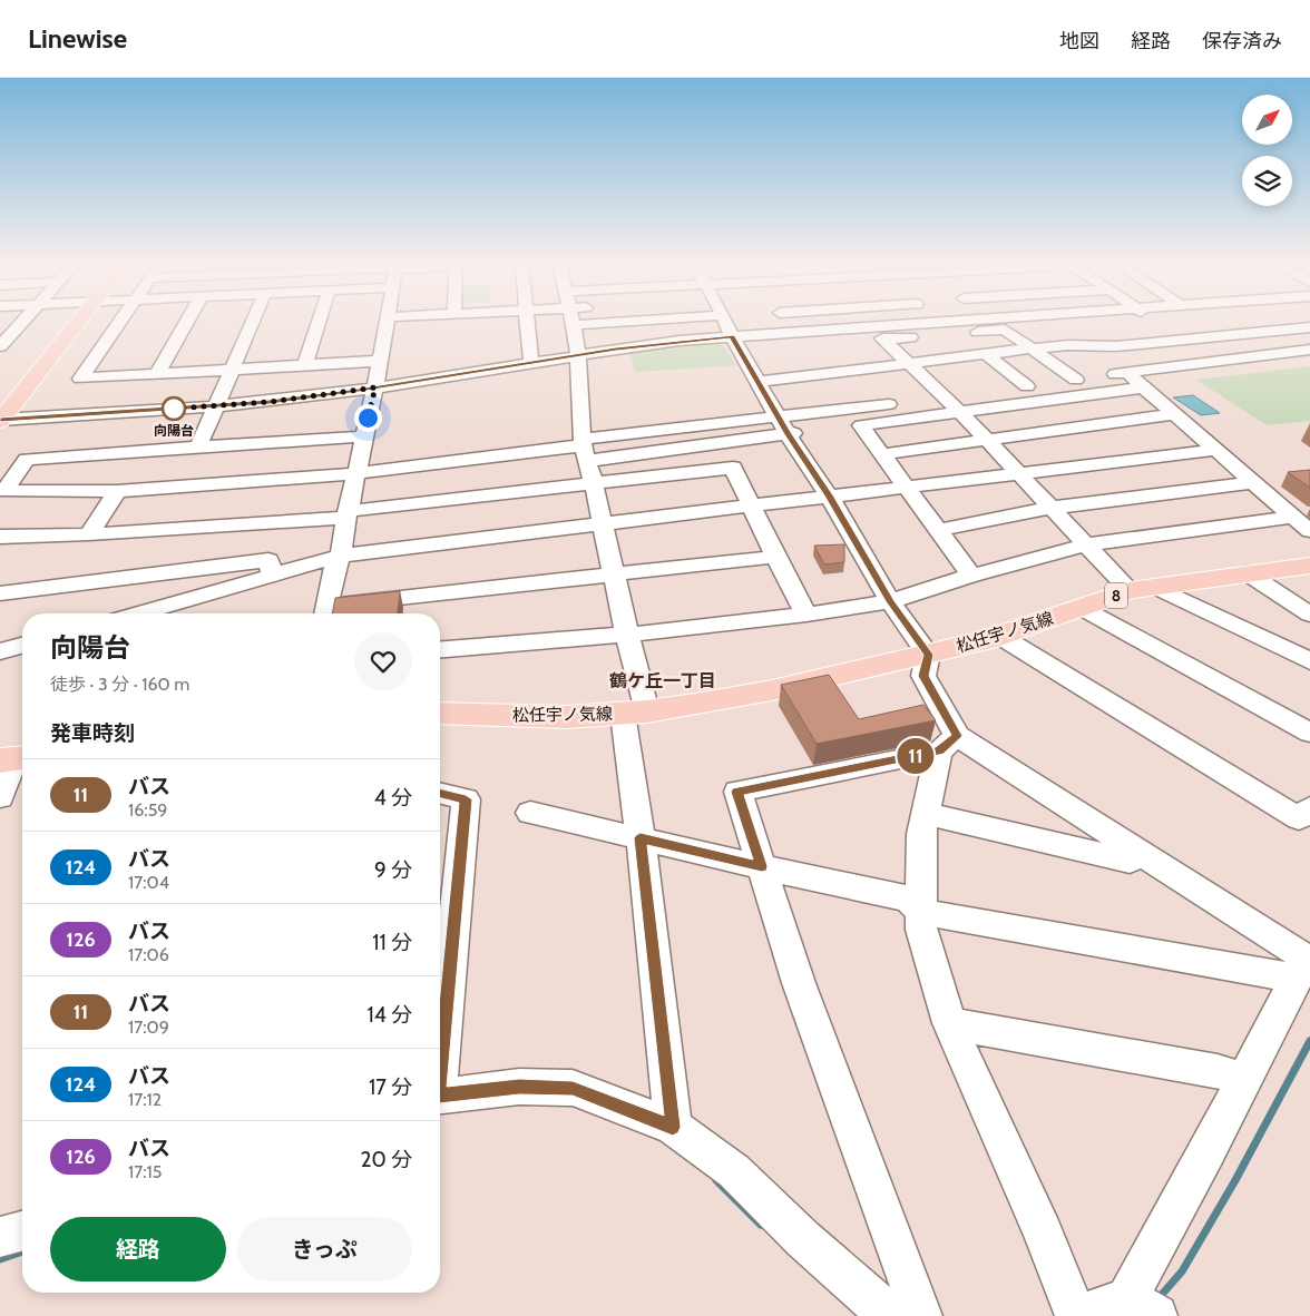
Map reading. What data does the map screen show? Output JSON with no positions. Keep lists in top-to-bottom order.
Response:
{
  "streets": {
    "main road": ["8", "松任宇ノ気線"]
  },
  "districts": ["鶴ケ丘一丁目"],
  "places": ["向陽台"],
  "lines": ["bus line 11"],
  "north": "top right",
  "page": {
    "header": "Linewise",
    "nav": ["地図", "経路", "保存済み"],
    "on_map": "11",
    "heading": [
      ["向陽台", "徒歩 · 3 分 · 160 m"],
      "発車時刻"
    ],
    "list": [
      {
        "mark": "11",
        "name": "バス",
        "note": "16:59",
        "value": "4 分"
      },
      {
        "mark": "124",
        "name": "バス",
        "note": "17:04",
        "value": "9 分"
      },
      {
        "mark": "126",
        "name": "バス",
        "note": "17:06",
        "value": "11 分"
      },
      {
        "mark": "11",
        "name": "バス",
        "note": "17:09",
        "value": "14 分"
      },
      {
        "mark": "124",
        "name": "バス",
        "note": "17:12",
        "value": "17 分"
      },
      {
        "mark": "126",
        "name": "バス",
        "note": "17:15",
        "value": "20 分"
      }
    ],
    "buttons": ["経路", "きっぷ"]
  }
}
